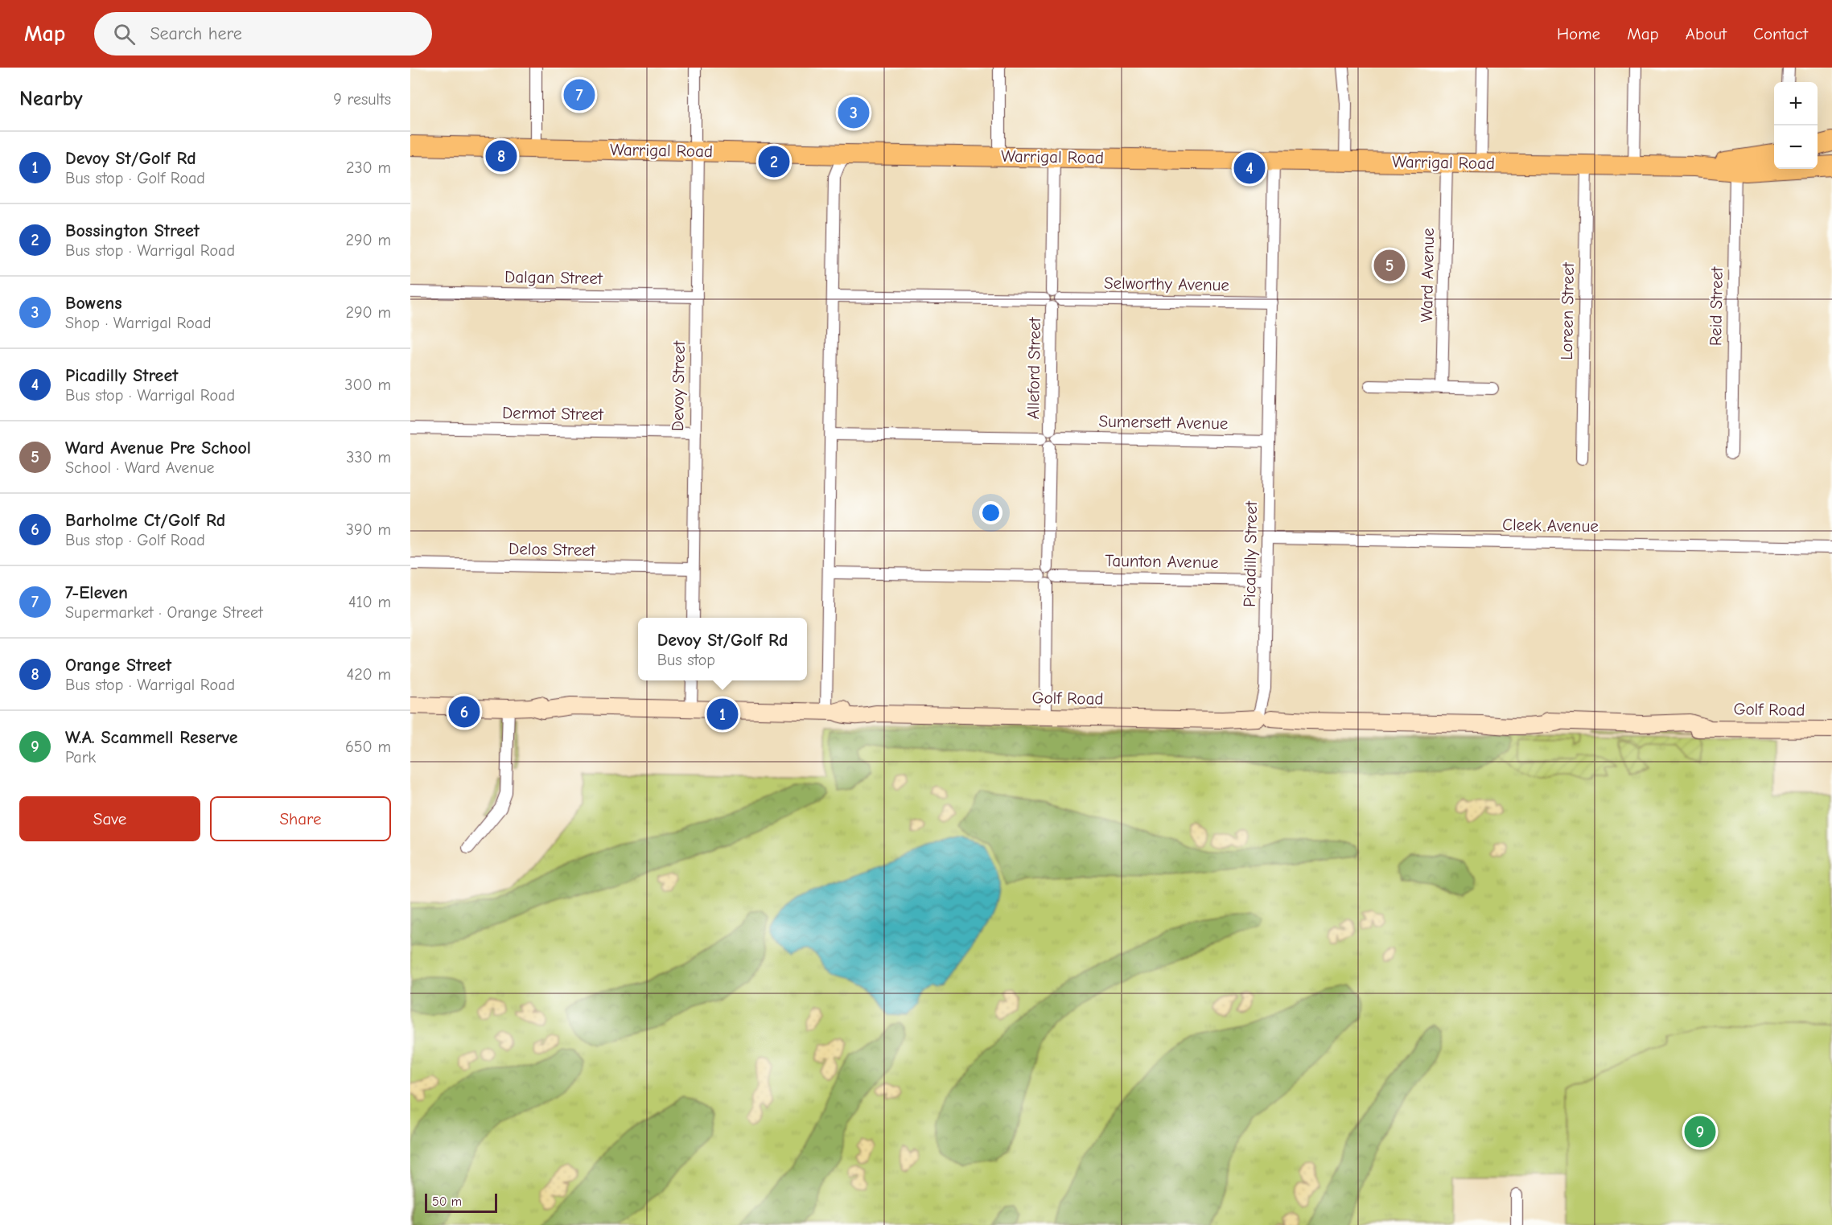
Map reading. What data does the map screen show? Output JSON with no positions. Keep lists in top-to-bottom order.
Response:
{
  "streets": {
    "highway": ["Warrigal Road"],
    "street": [
      "Ward Avenue",
      "Dalgan Street",
      "Selworthy Avenue",
      "Reid Street",
      "Loreen Street",
      "Alleford Street",
      "Devoy Street",
      "Dermot Street",
      "Sumersett Avenue",
      "Cleek Avenue",
      "Delos Street",
      "Picadilly Street",
      "Taunton Avenue",
      "Golf Road"
    ]
  },
  "crossings": [
    ["Warrigal Road", "Ward Avenue"],
    ["Warrigal Road", "Reid Street"],
    ["Warrigal Road", "Loreen Street"],
    ["Warrigal Road", "Alleford Street"],
    ["Warrigal Road", "Devoy Street"],
    ["Warrigal Road", "Picadilly Street"],
    ["Dalgan Street", "Devoy Street"],
    ["Selworthy Avenue", "Alleford Street"],
    ["Selworthy Avenue", "Picadilly Street"],
    ["Alleford Street", "Sumersett Avenue"],
    ["Alleford Street", "Taunton Avenue"],
    ["Alleford Street", "Golf Road"],
    ["Devoy Street", "Dermot Street"],
    ["Devoy Street", "Delos Street"],
    ["Sumersett Avenue", "Picadilly Street"],
    ["Cleek Avenue", "Picadilly Street"],
    ["Picadilly Street", "Taunton Avenue"],
    ["Picadilly Street", "Golf Road"]
  ],
  "scale_bar": "50 m",
  "page": {
    "header": "Map",
    "search": "Search here",
    "nav": [
      "Home",
      "Map",
      "About",
      "Contact"
    ],
    "heading": ["Nearby", "9 results"],
    "pins": [
      "7",
      "3",
      "8",
      "2",
      "4",
      "5",
      "6",
      "1",
      "9"
    ],
    "map_buttons": ["+", "−"],
    "list": [
      {
        "mark": "1",
        "name": "Devoy St/Golf Rd",
        "note": "Bus stop · Golf Road",
        "value": "230 m"
      },
      {
        "mark": "2",
        "name": "Bossington Street",
        "note": "Bus stop · Warrigal Road",
        "value": "290 m"
      },
      {
        "mark": "3",
        "name": "Bowens",
        "note": "Shop · Warrigal Road",
        "value": "290 m"
      },
      {
        "mark": "4",
        "name": "Picadilly Street",
        "note": "Bus stop · Warrigal Road",
        "value": "300 m"
      },
      {
        "mark": "5",
        "name": "Ward Avenue Pre School",
        "note": "School · Ward Avenue",
        "value": "330 m"
      },
      {
        "mark": "6",
        "name": "Barholme Ct/Golf Rd",
        "note": "Bus stop · Golf Road",
        "value": "390 m"
      },
      {
        "mark": "7",
        "name": "7-Eleven",
        "note": "Supermarket · Orange Street",
        "value": "410 m"
      },
      {
        "mark": "8",
        "name": "Orange Street",
        "note": "Bus stop · Warrigal Road",
        "value": "420 m"
      },
      {
        "mark": "9",
        "name": "W.A. Scammell Reserve",
        "note": "Park",
        "value": "650 m"
      }
    ],
    "popup": ["Devoy St/Golf Rd", "Bus stop"],
    "buttons": ["Save", "Share"],
    "scale": "50 m"
  }
}
